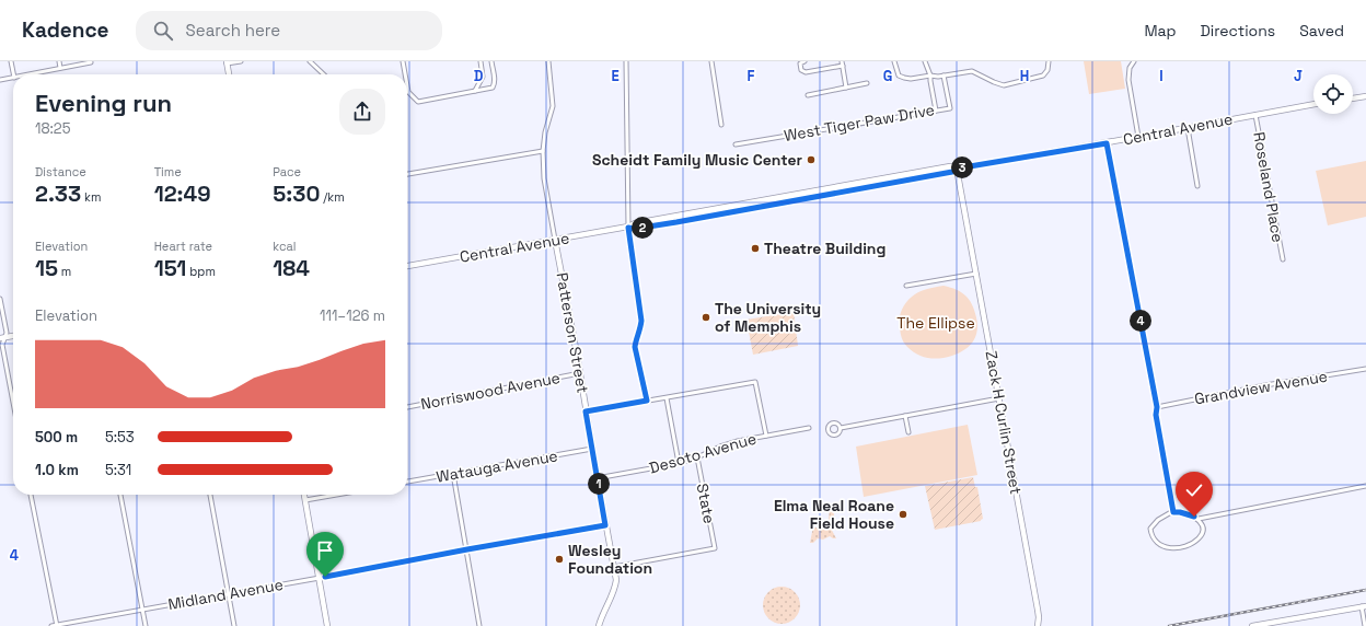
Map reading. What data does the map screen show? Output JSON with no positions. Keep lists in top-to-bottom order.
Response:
{
  "streets": {
    "main road": ["Central Avenue", "Patterson Street", "Zack H Curlin Street"],
    "street": [
      "West Tiger Paw Drive",
      "Roseland Place",
      "Grandview Avenue",
      "Norriswood Avenue",
      "Desoto Avenue",
      "Watauga Avenue",
      "State",
      "Midland Avenue"
    ]
  },
  "crossings": [
    ["Central Avenue", "Roseland Place"],
    ["Central Avenue", "Patterson Street"],
    ["Central Avenue", "Zack H Curlin Street"],
    ["Patterson Street", "Norriswood Avenue"],
    ["Patterson Street", "Desoto Avenue"],
    ["Patterson Street", "Watauga Avenue"],
    ["Patterson Street", "State"],
    ["Patterson Street", "Midland Avenue"],
    ["Desoto Avenue", "State"]
  ],
  "parks": ["The Ellipse"],
  "places": [
    "Scheidt Family Music Center",
    "Theatre Building",
    "The University of Memphis",
    "Elma Neal Roane Field House",
    "Wesley Foundation"
  ],
  "page": {
    "header": "Kadence",
    "search": "Search here",
    "nav": ["Map", "Directions", "Saved"],
    "heading": ["Evening run", "18:25"],
    "stats": [
      ["Distance", "2.33 km"],
      ["Time", "12:49"],
      ["Pace", "5:30 /km"],
      ["Elevation", "15 m"],
      ["Heart rate", "151 bpm"],
      ["kcal", "184"]
    ],
    "pins": [
      "3",
      "2",
      "4",
      "1"
    ],
    "chart": ["Elevation", "111–126 m"],
    "list": [
      {
        "name": "500 m",
        "note": "5:53"
      },
      {
        "name": "1.0 km",
        "note": "5:31"
      }
    ]
  },
  "grid": {
    "columns": [
      "D",
      "E",
      "F",
      "G",
      "H",
      "I",
      "J"
    ],
    "rows": ["4"]
  }
}
